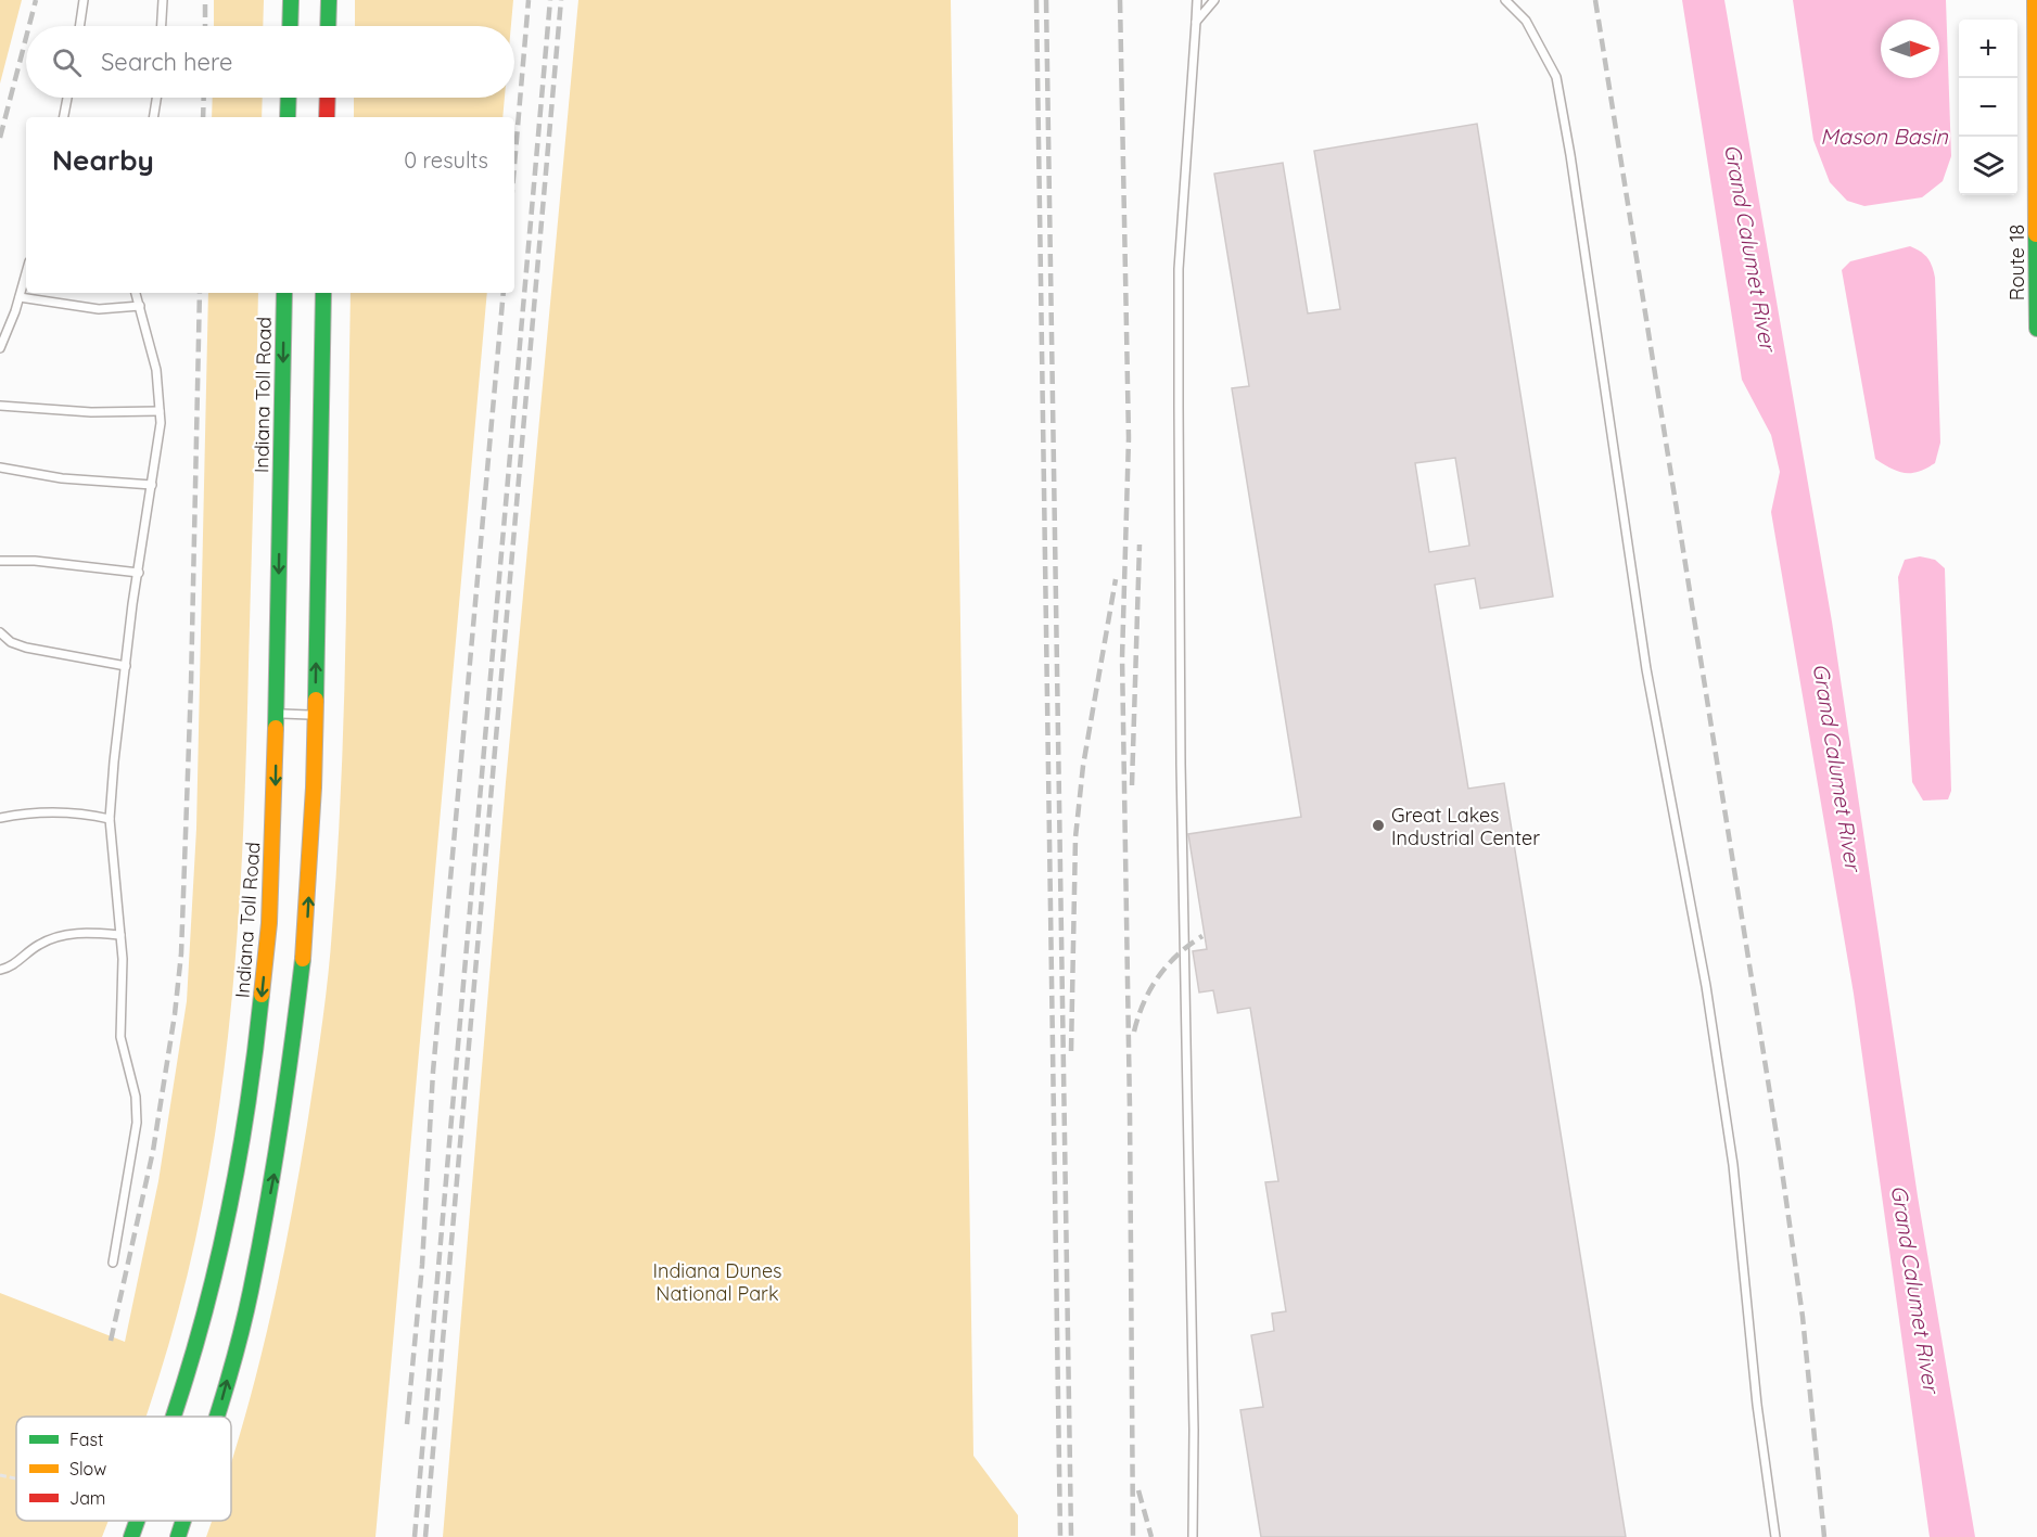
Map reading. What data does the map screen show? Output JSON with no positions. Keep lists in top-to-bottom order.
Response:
{
  "streets": {
    "main road": ["Route 18", "Indiana Toll Road"]
  },
  "water": ["Mason Basin", "Grand Calumet River"],
  "parks": ["Indiana Dunes National Park"],
  "places": ["Great Lakes Industrial Center"],
  "legend": ["Fast", "Slow", "Jam"],
  "north": "right",
  "page": {
    "map_buttons": ["+", "−"],
    "search": "Search here",
    "heading": ["Nearby", "0 results"]
  }
}
